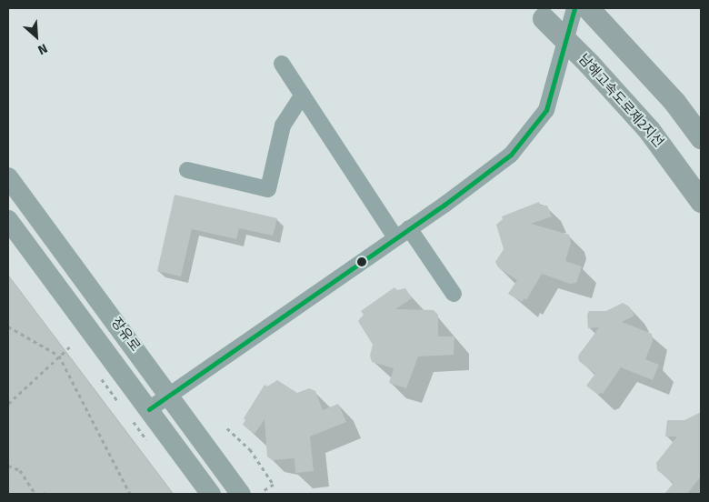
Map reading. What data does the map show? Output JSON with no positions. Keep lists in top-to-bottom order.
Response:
{
  "streets": {
    "highway": ["남해고속도로제2지선"],
    "main road": ["장유로"]
  },
  "north": "bottom right"
}
